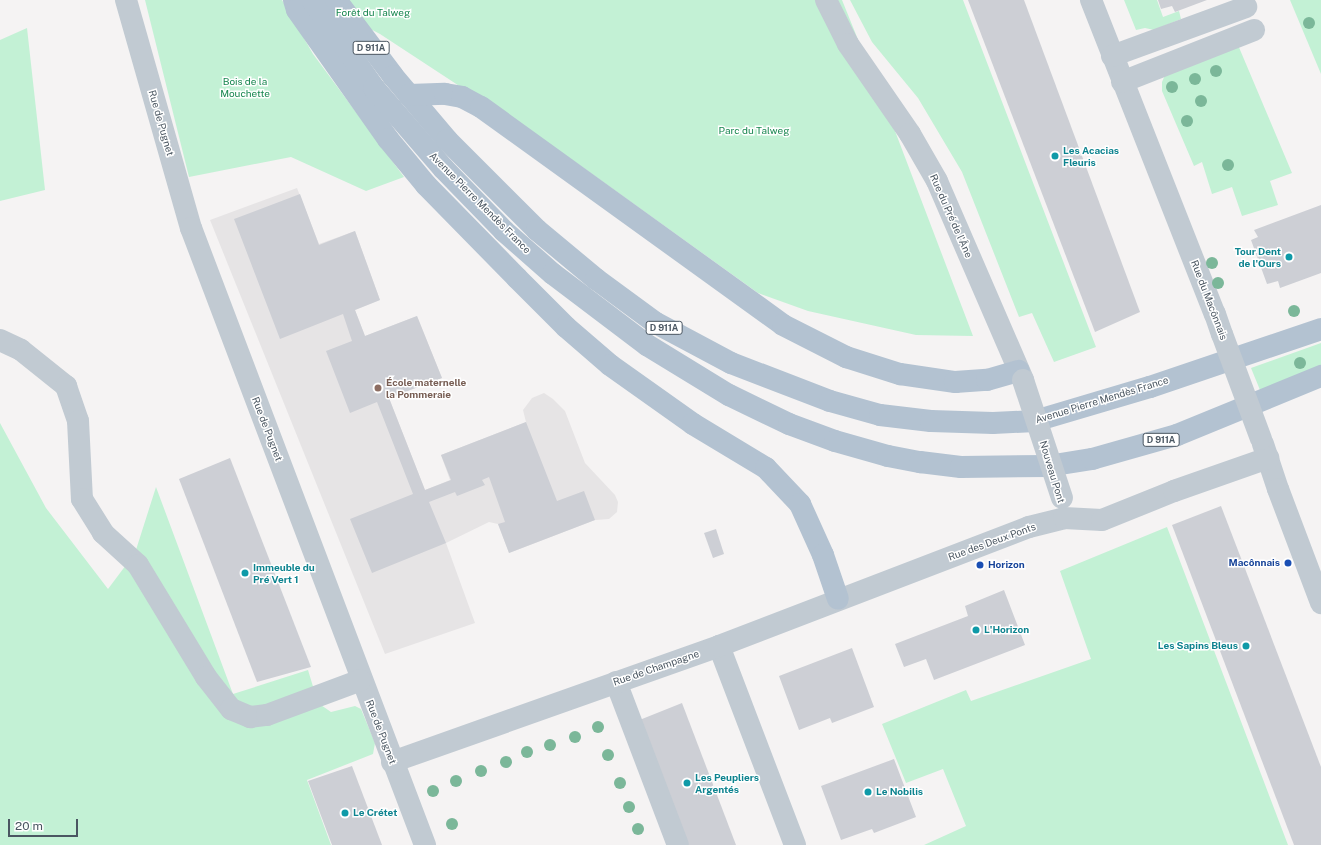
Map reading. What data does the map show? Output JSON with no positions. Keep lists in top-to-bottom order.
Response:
{
  "streets": {
    "main road": ["D 911A", "Avenue Pierre Mendès France"],
    "street": [
      "Rue de Pugnet",
      "Rue du Pré de l'Âne",
      "Rue du Macônnais",
      "Nouveau Pont",
      "Rue des Deux Ponts",
      "Rue de Champagne"
    ]
  },
  "crossings": [
    ["Rue de Pugnet", "Rue de Champagne"],
    ["Rue du Pré de l'Âne", "Nouveau Pont"],
    ["Rue du Macônnais", "Rue des Deux Ponts"],
    ["Nouveau Pont", "Rue des Deux Ponts"],
    ["Rue des Deux Ponts", "Rue de Champagne"]
  ],
  "parks": ["Forêt du Talweg", "Bois de la Mouchette", "Parc du Talweg"],
  "places": [
    "Les Acacias Fleuris",
    "Tour Dent de l'Ours",
    "École maternelle la Pommeraie",
    "Macônnais",
    "Horizon",
    "Immeuble du Pré Vert 1",
    "L'Horizon",
    "Les Sapins Bleus",
    "Les Peupliers Argentés",
    "Le Nobilis",
    "Le Crétet"
  ],
  "scale_bar": "20 m"
}
